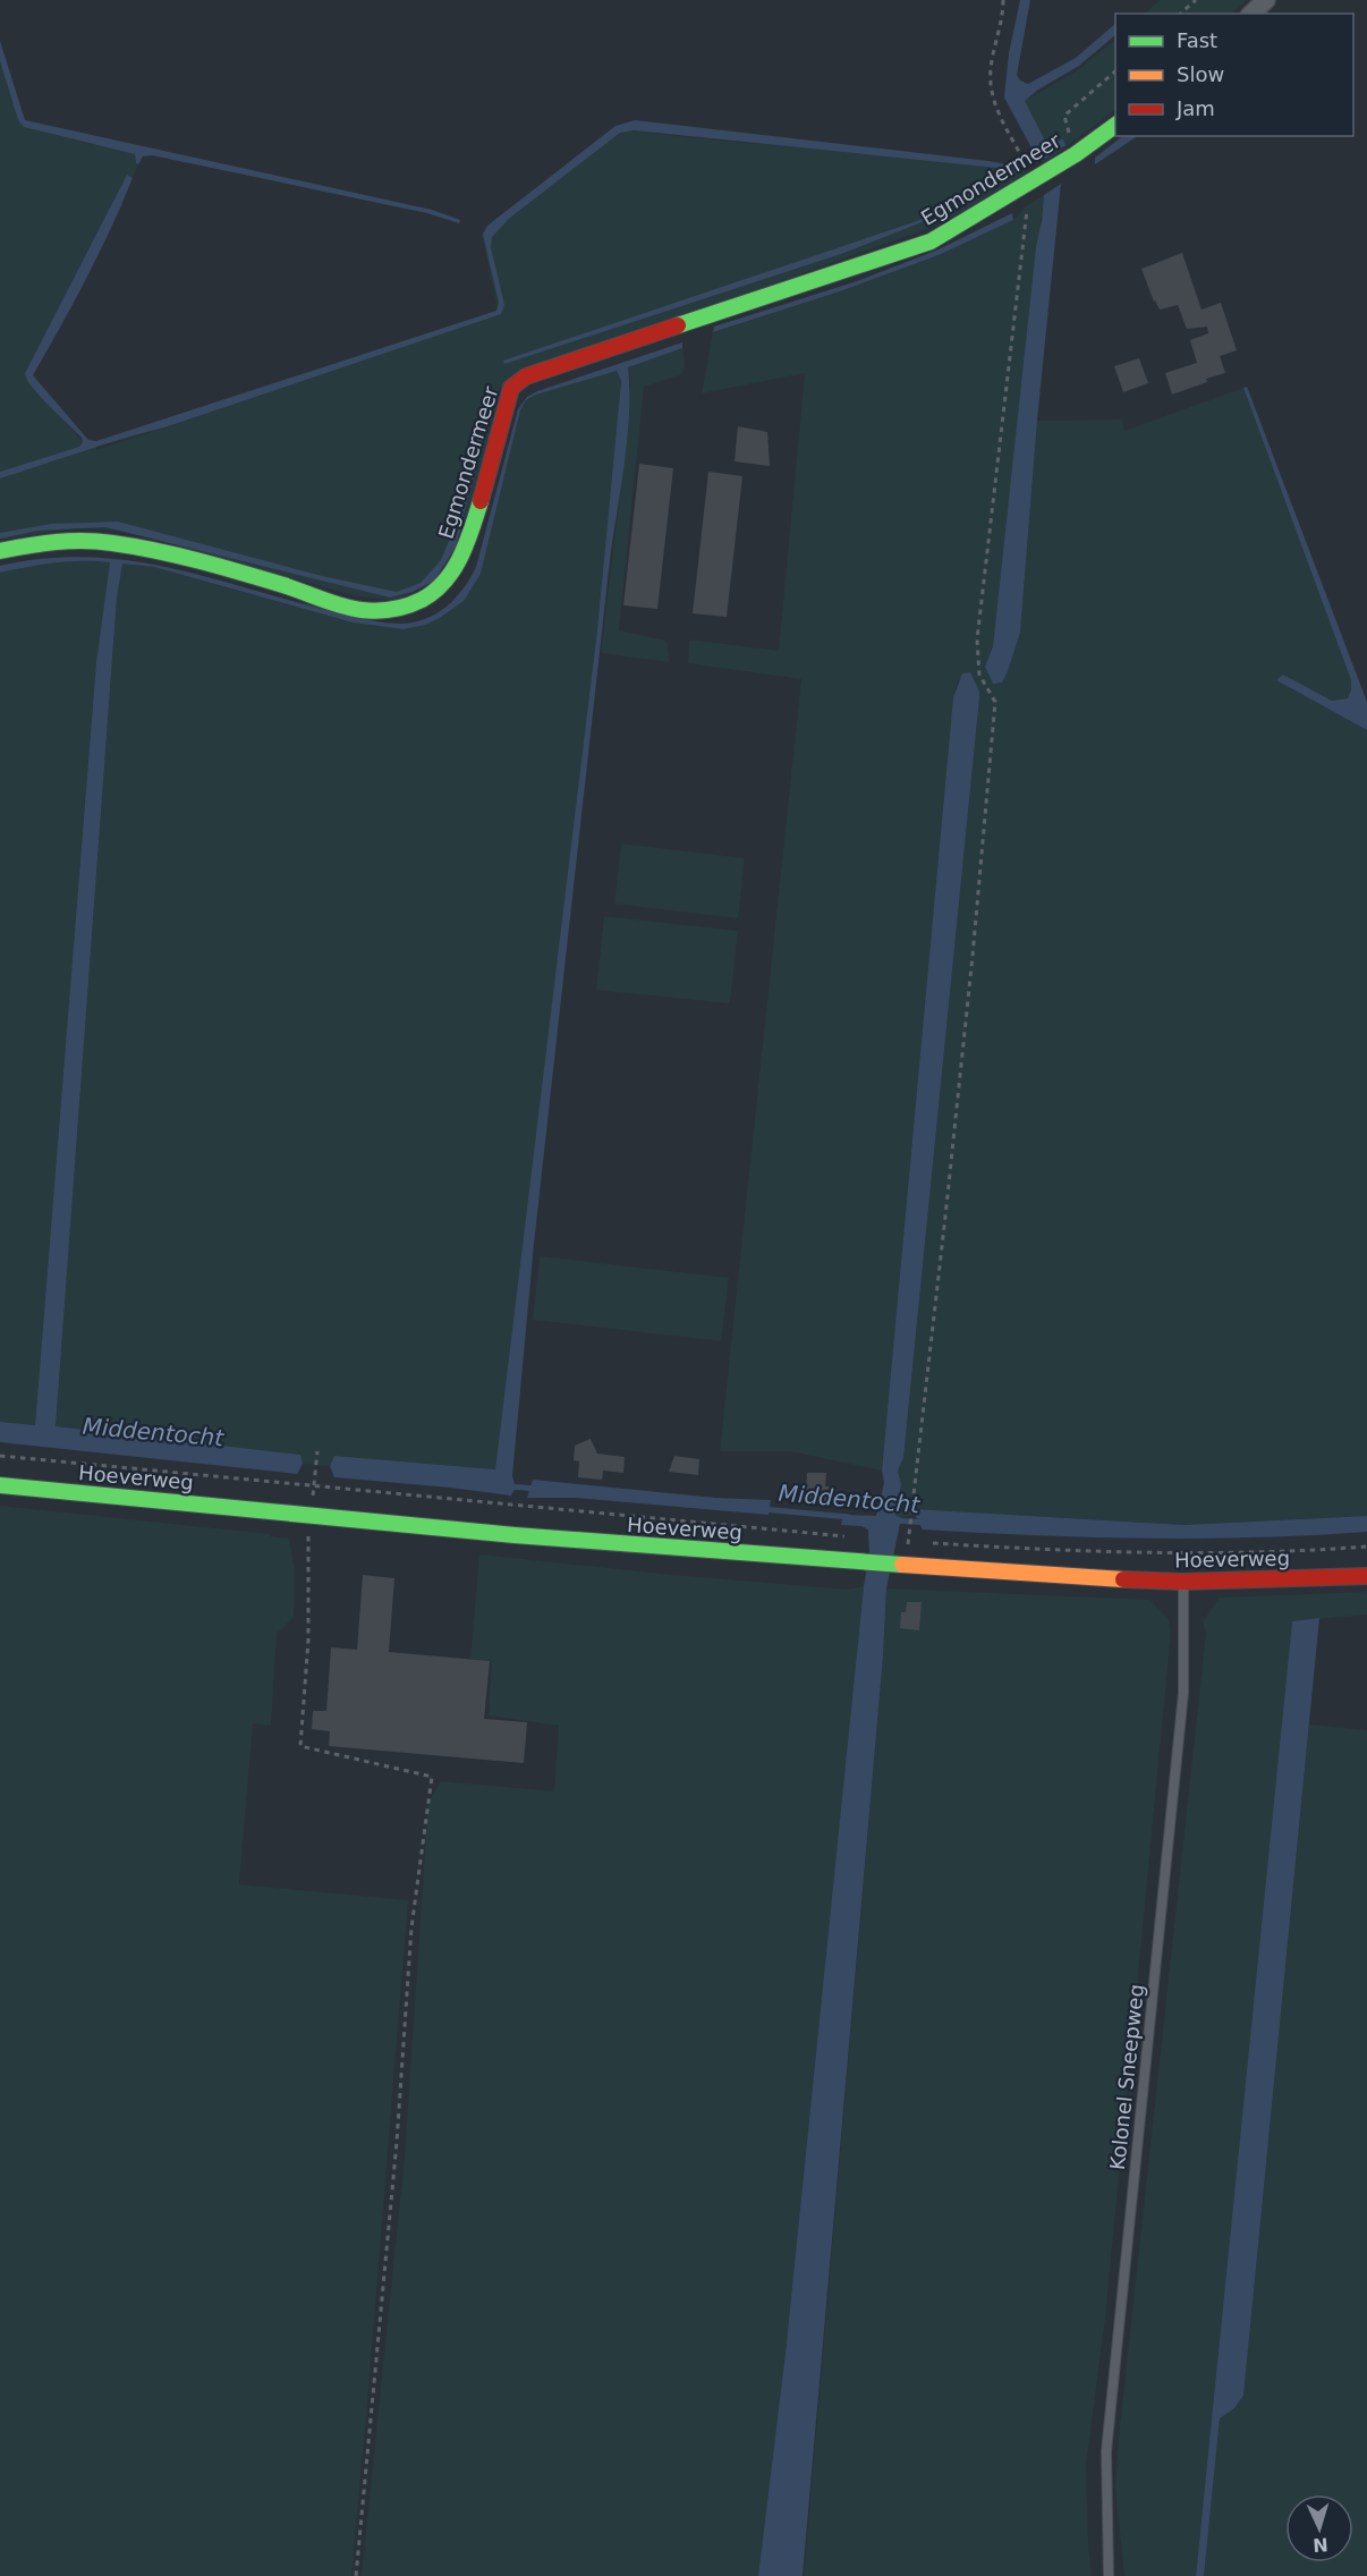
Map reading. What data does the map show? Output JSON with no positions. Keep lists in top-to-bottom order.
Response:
{
  "streets": {
    "main road": ["Egmondermeer", "Hoeverweg"],
    "lane": ["Kolonel Sneepweg"]
  },
  "crossings": [
    ["Hoeverweg", "Kolonel Sneepweg"]
  ],
  "water": ["Middentocht"],
  "legend": ["Fast", "Slow", "Jam"],
  "north": "bottom"
}
